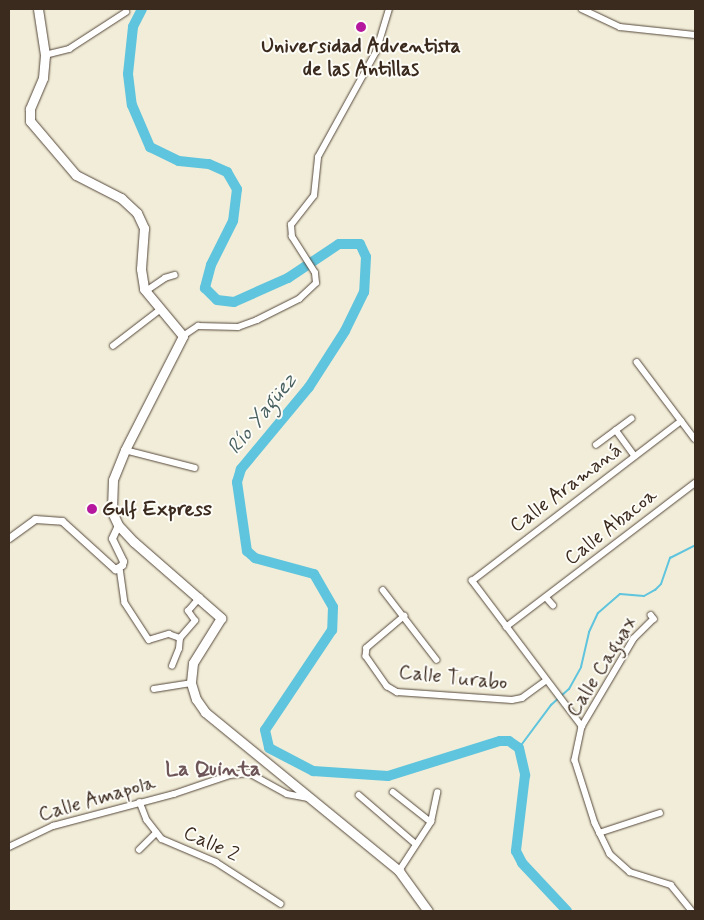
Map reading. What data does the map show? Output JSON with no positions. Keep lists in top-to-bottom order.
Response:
{
  "streets": {
    "street": [
      "Calle Aramaná",
      "Calle Abacoa",
      "Calle Caguax",
      "Calle Turabo",
      "Calle Amapola",
      "Calle 2"
    ]
  },
  "crossings": [
    ["Calle Aramaná", "Calle Abacoa"],
    ["Calle Amapola", "Calle 2"]
  ],
  "districts": ["La Quinta"],
  "water": ["Río Yagüez"],
  "places": ["Universidad Adventista de las Antillas", "Gulf Express"]
}
